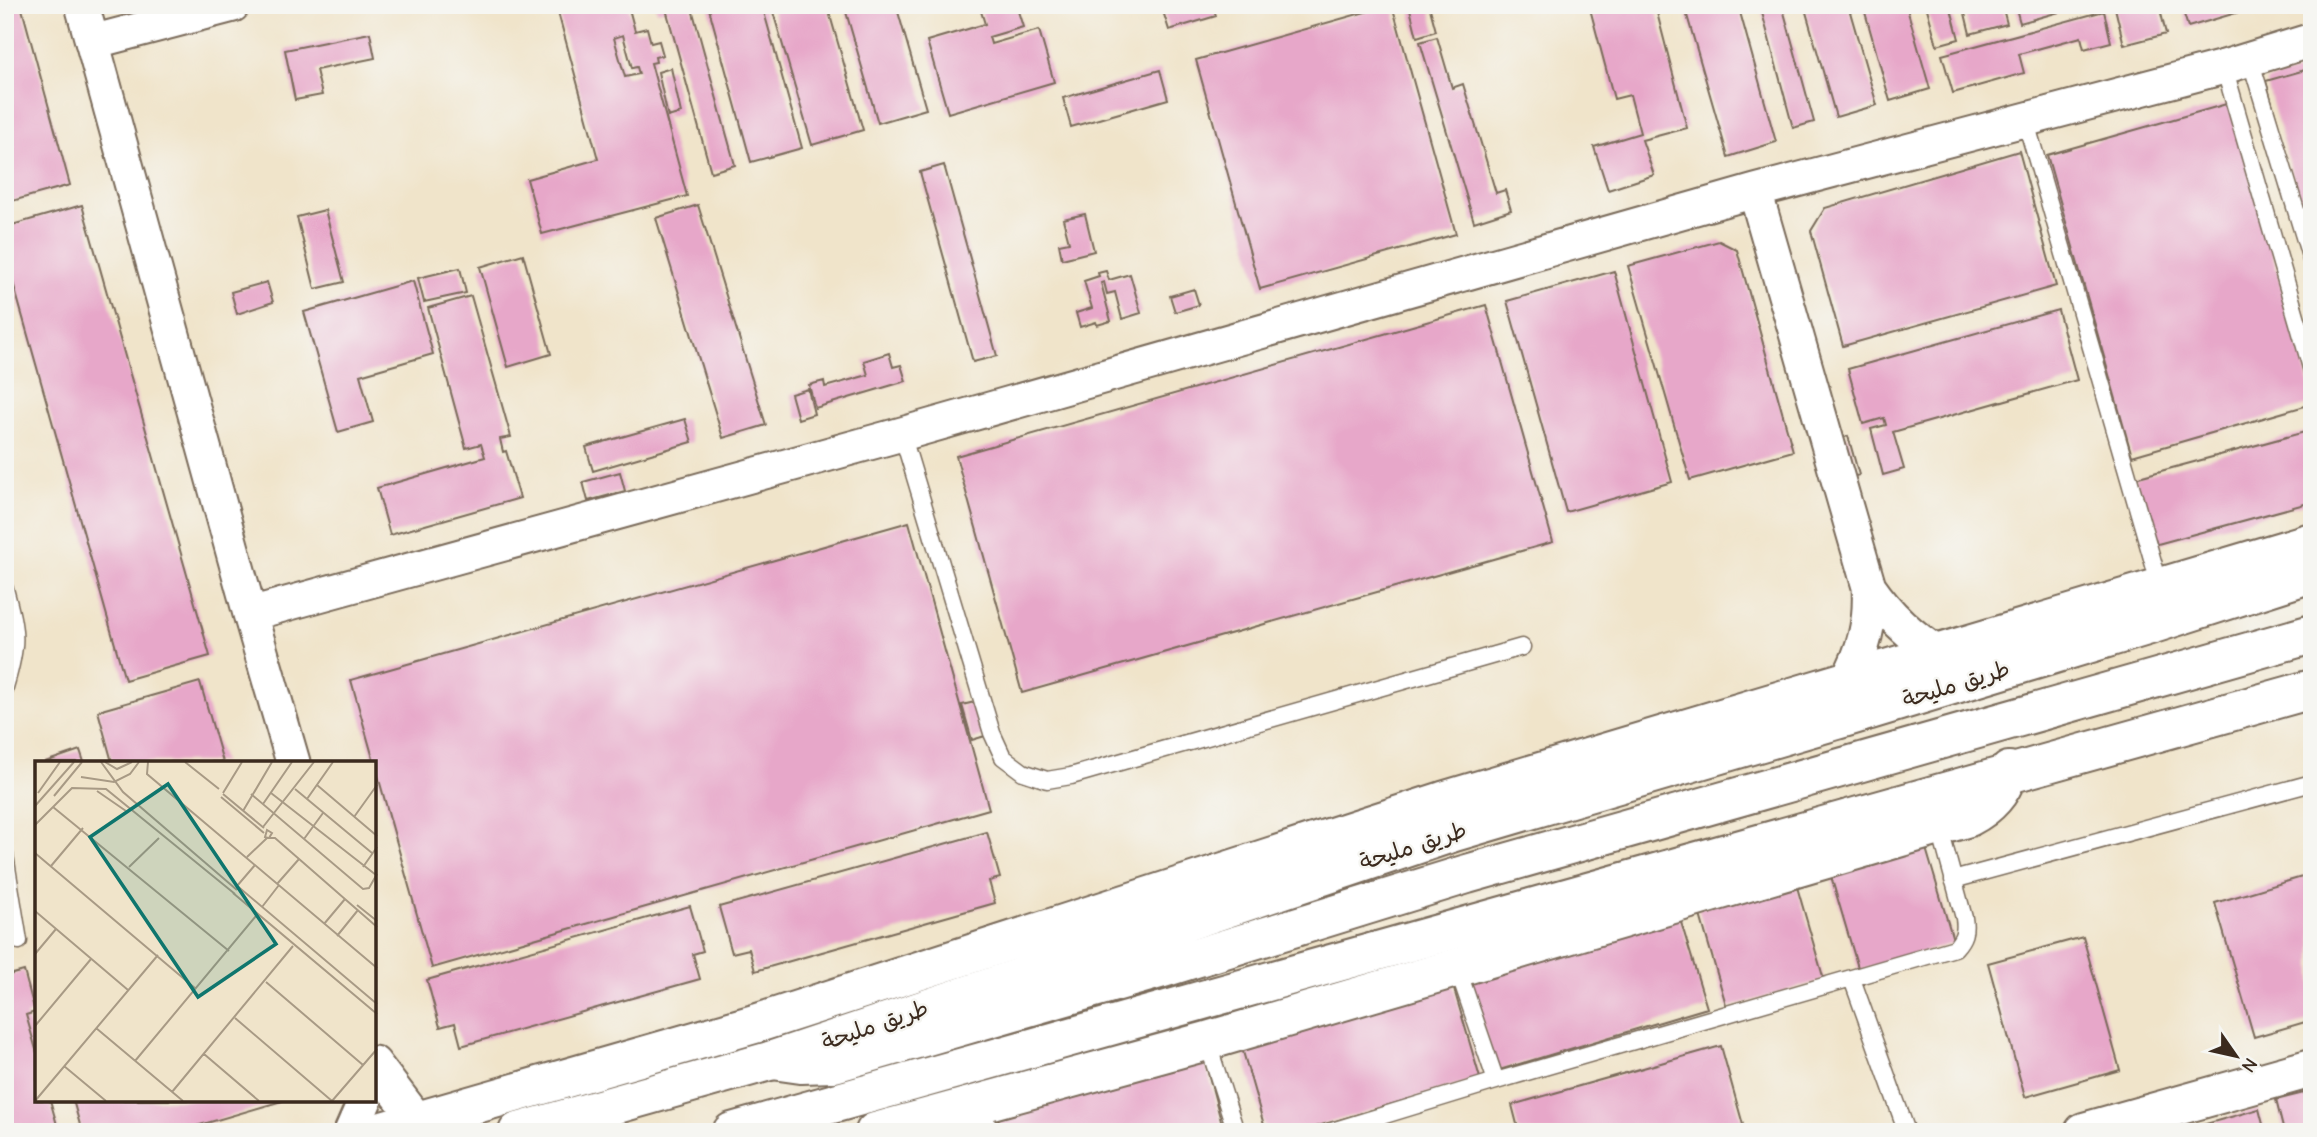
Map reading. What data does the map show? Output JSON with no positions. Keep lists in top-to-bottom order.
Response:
{
  "streets": {
    "main road": ["طريق مليحة"]
  },
  "north": "bottom right"
}
